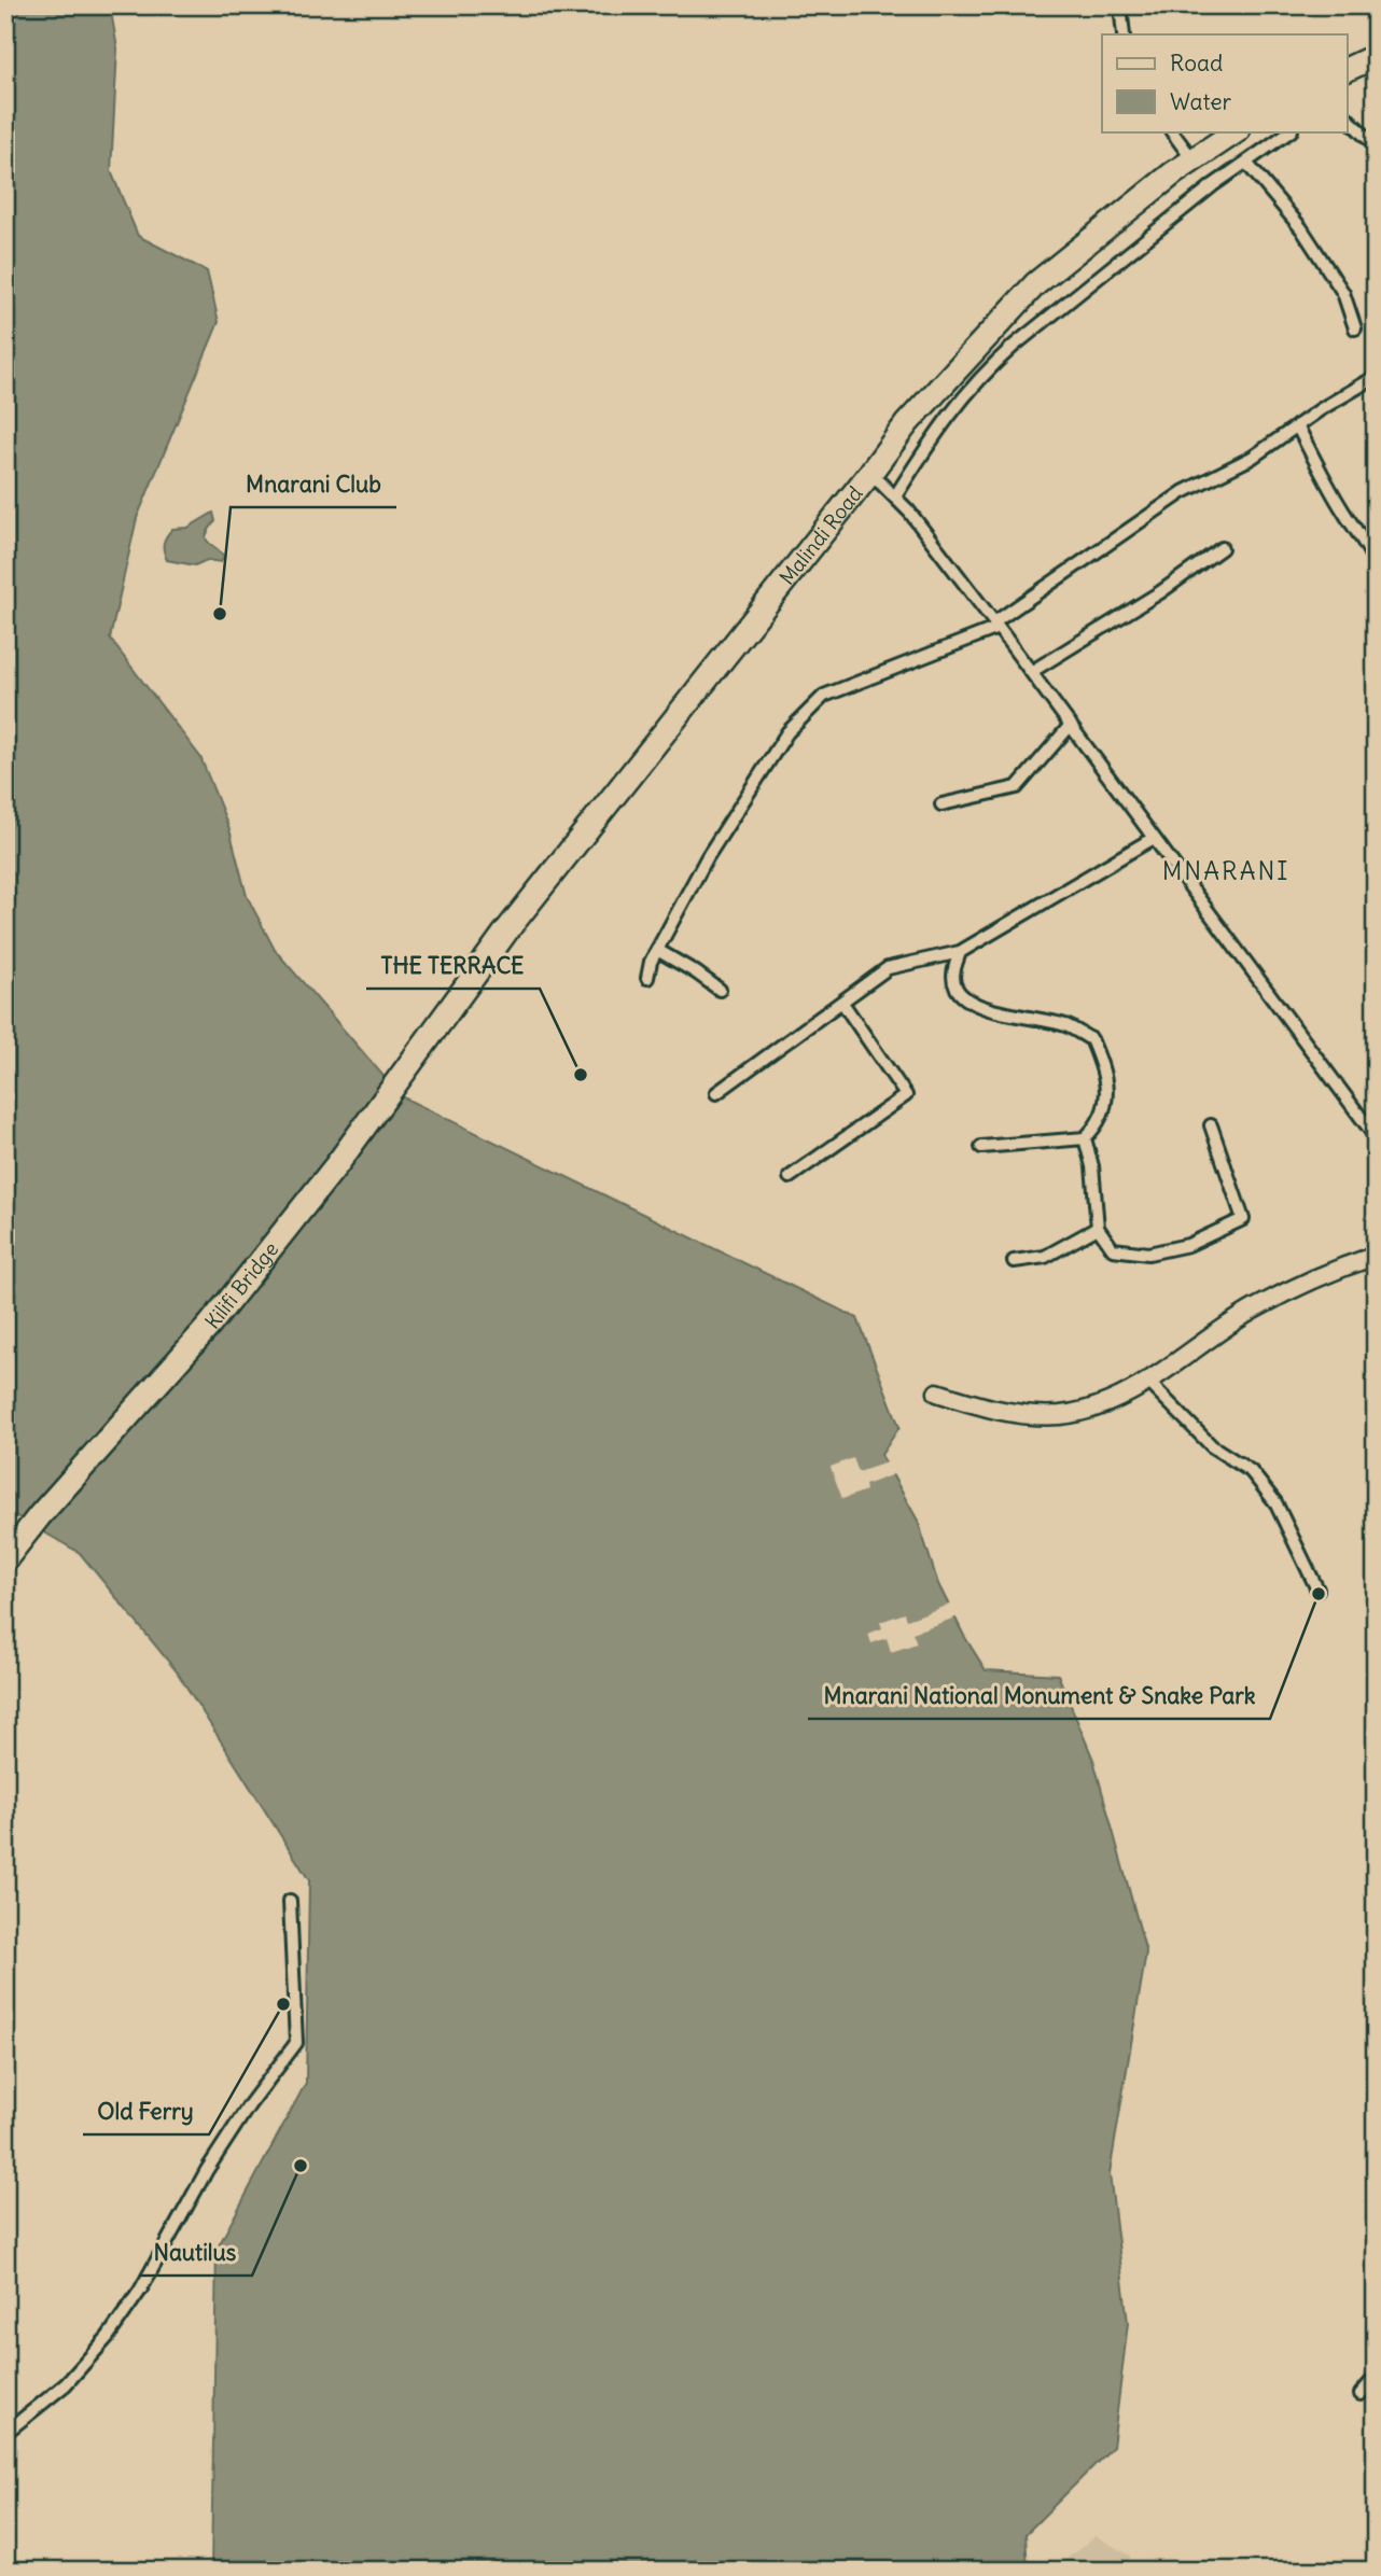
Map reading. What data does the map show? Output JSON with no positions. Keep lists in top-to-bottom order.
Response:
{
  "streets": {
    "highway": ["Malindi Road", "Kilifi Bridge"]
  },
  "crossings": [
    ["Malindi Road", "Kilifi Bridge"]
  ],
  "districts": ["MNARANI"],
  "places": [
    "Mnarani Club",
    "THE TERRACE",
    "Mnarani National Monument & Snake Park",
    "Old Ferry",
    "Nautilus"
  ],
  "legend": ["Road", "Water"]
}
